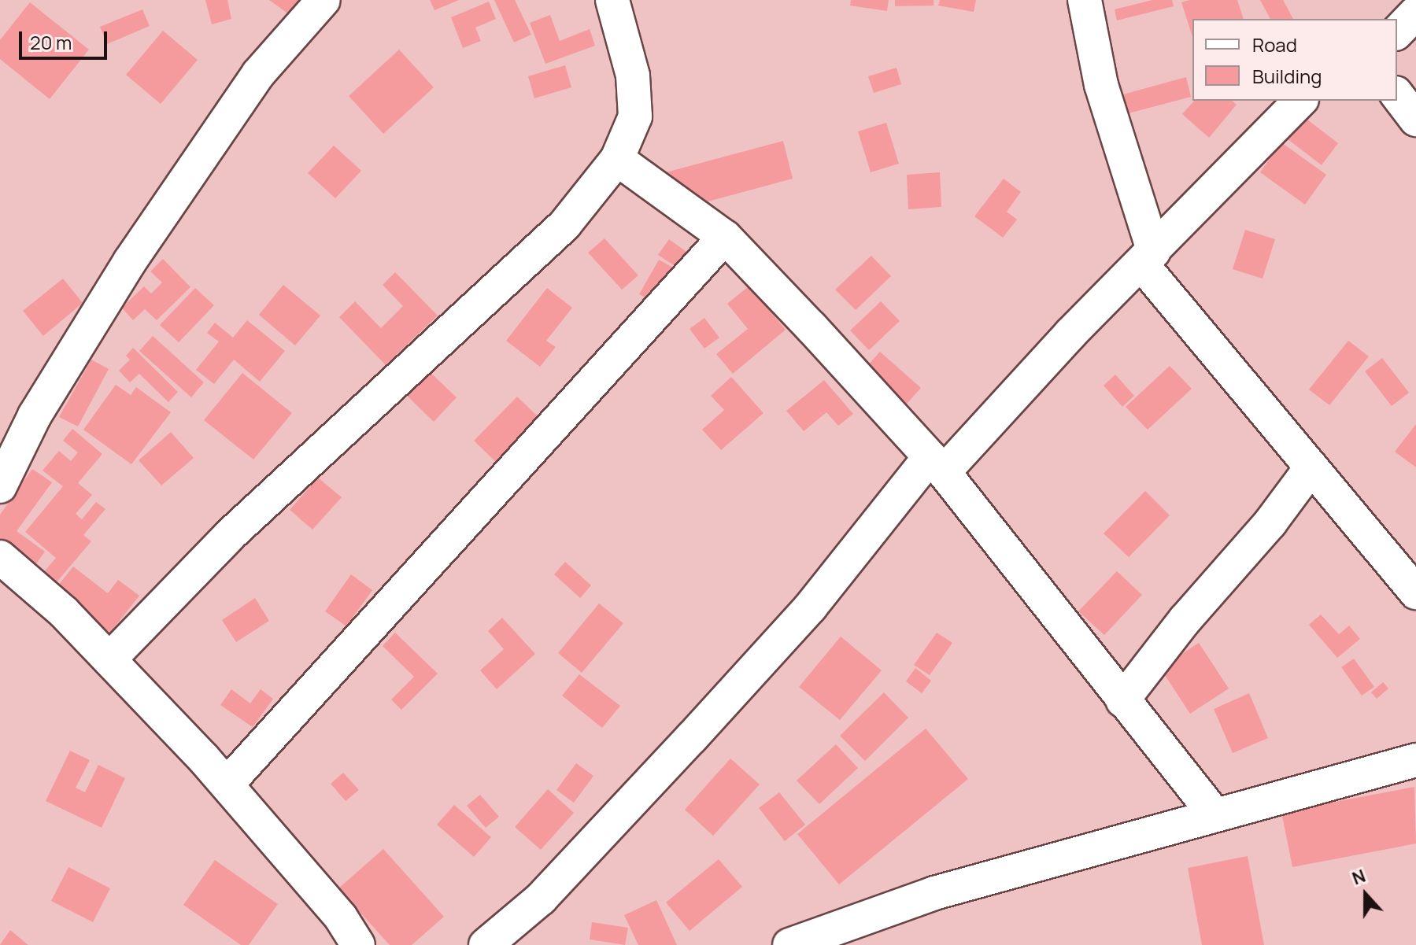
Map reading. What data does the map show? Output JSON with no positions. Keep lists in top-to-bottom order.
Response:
{
  "legend": ["Road", "Building"],
  "scale_bar": "20 m",
  "north": "top"
}
